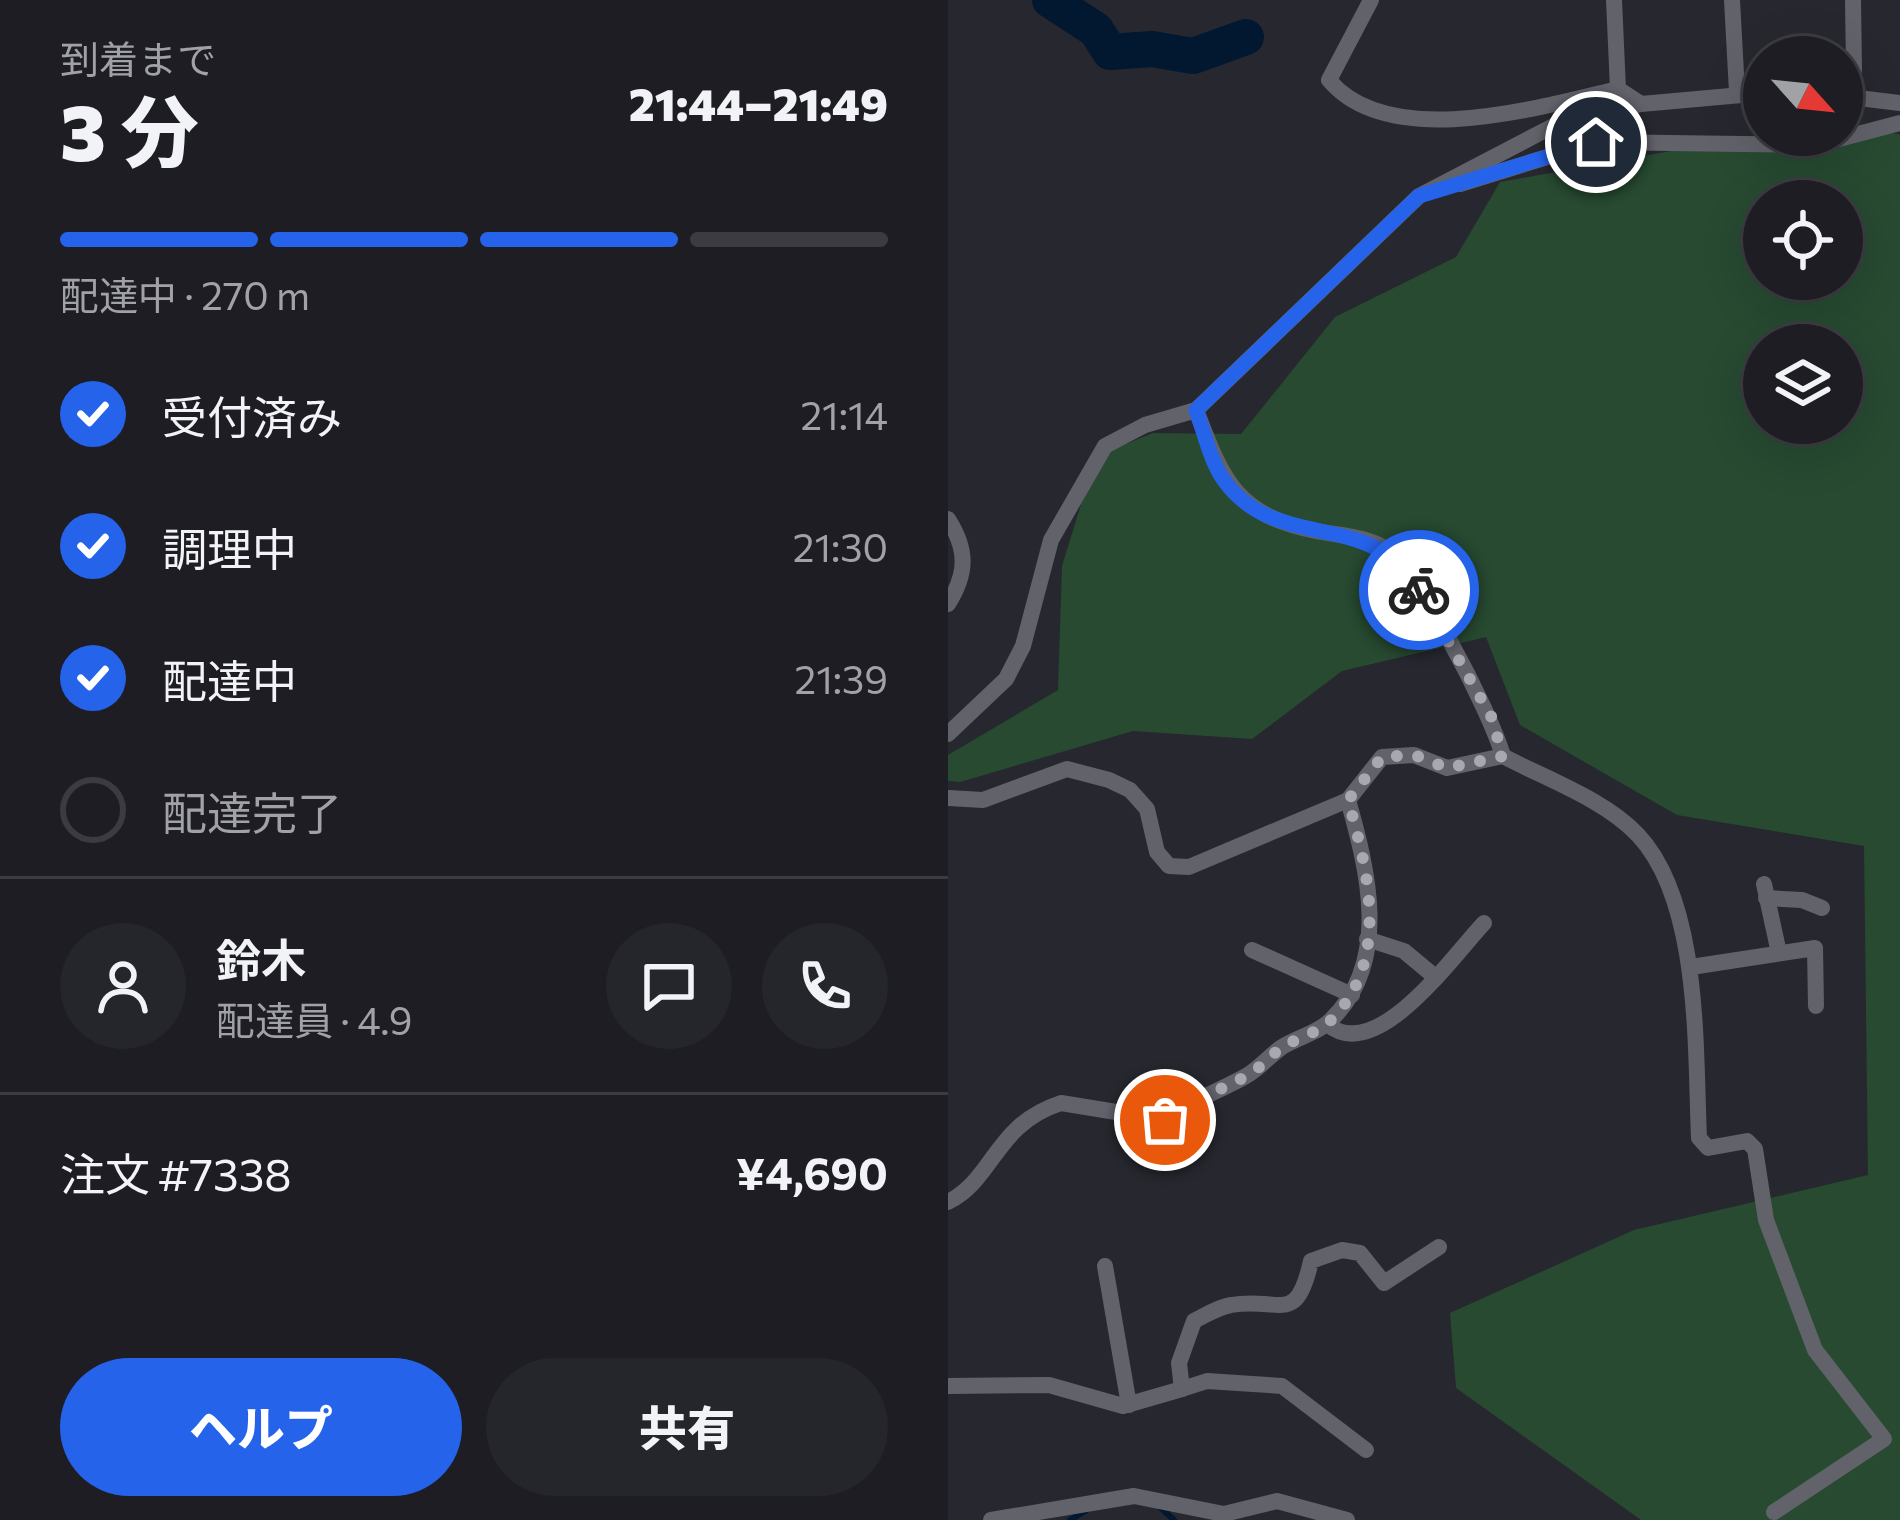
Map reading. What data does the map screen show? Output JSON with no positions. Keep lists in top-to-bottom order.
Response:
{
  "north": "bottom right",
  "page": {
    "heading": ["3 分", "到着まで", "21:44–21:49"],
    "panel": [
      "鈴木",
      "配達員 · 4.9",
      "注文 #7338",
      "¥4,690"
    ],
    "bar": "配達中 · 270 m",
    "list": [
      ["受付済み", "21:14"],
      ["調理中", "21:30"],
      ["配達中", "21:39"],
      "配達完了"
    ],
    "buttons": ["ヘルプ", "共有"]
  }
}
